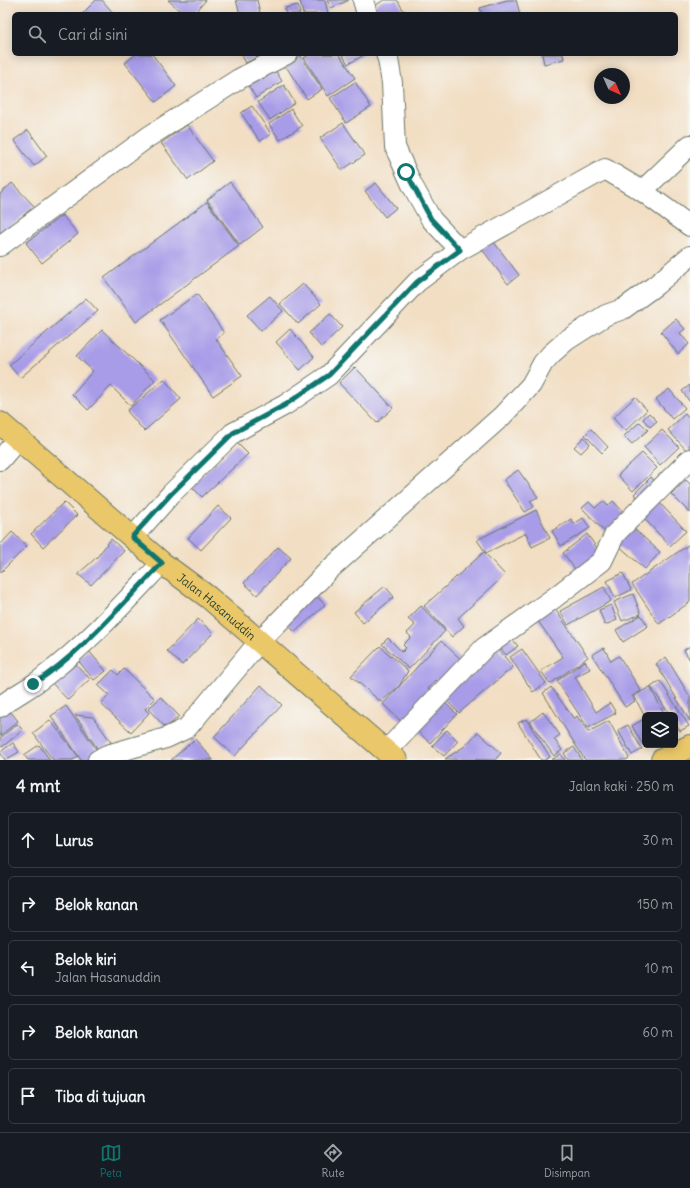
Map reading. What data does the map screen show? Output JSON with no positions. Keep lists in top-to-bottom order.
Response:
{
  "streets": {
    "main road": ["Jalan Hasanuddin"]
  },
  "north": "bottom right",
  "page": {
    "search": "Cari di sini",
    "heading": ["4 mnt", "Jalan kaki · 250 m"],
    "list": [
      ["Lurus", "30 m"],
      ["Belok kanan", "150 m"],
      ["Belok kiri", "Jalan Hasanuddin", "10 m"],
      ["Belok kanan", "60 m"],
      "Tiba di tujuan"
    ],
    "nav": ["Peta", "Rute", "Disimpan"]
  }
}
